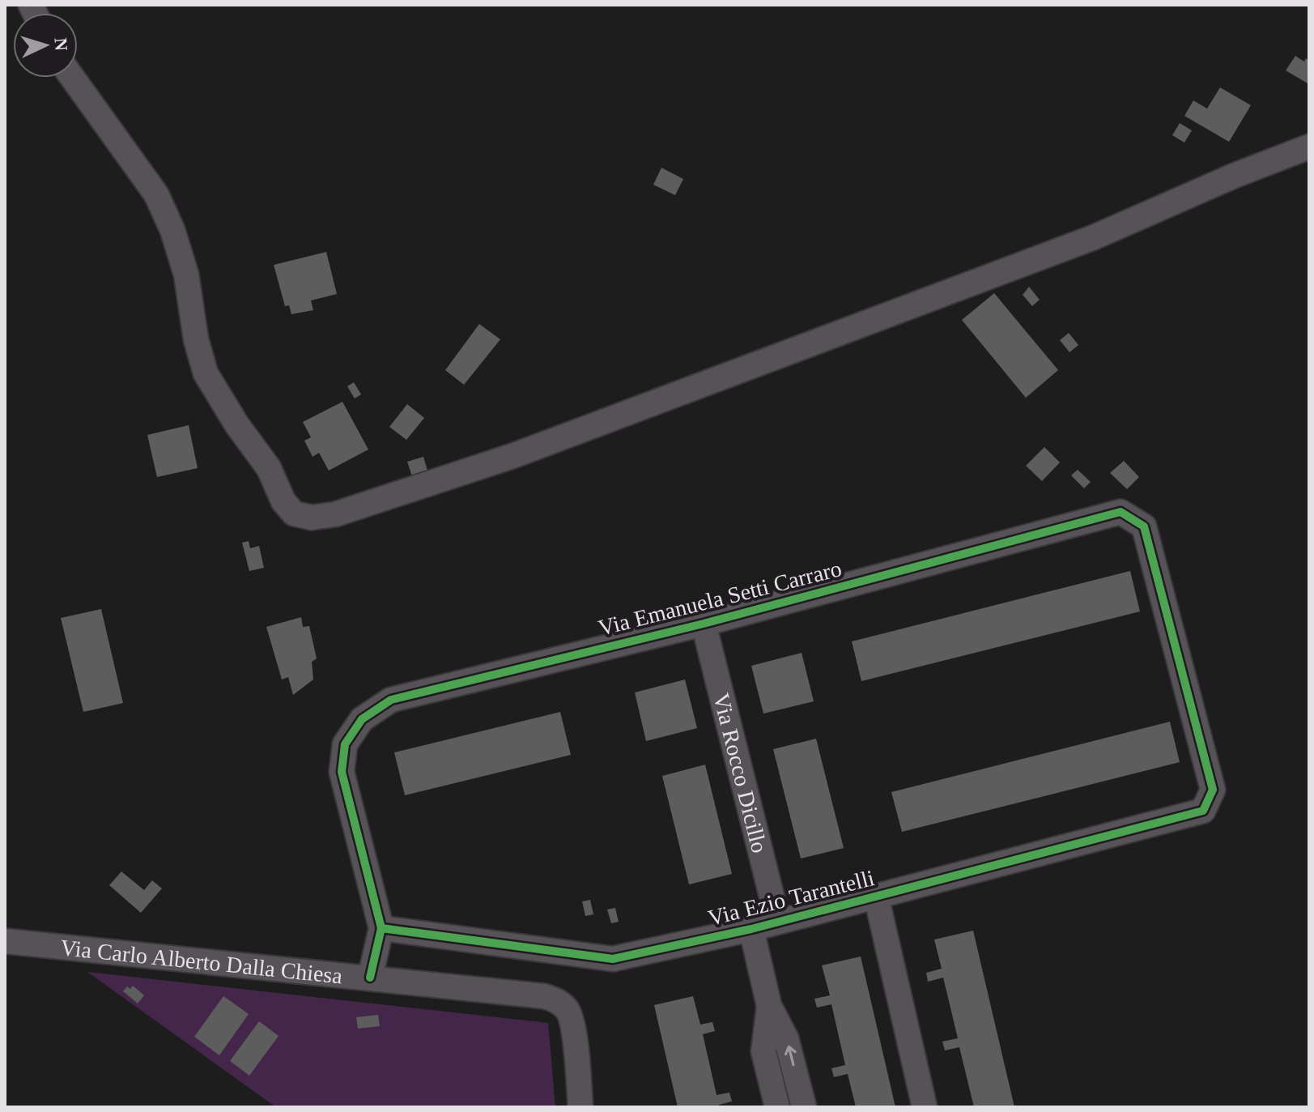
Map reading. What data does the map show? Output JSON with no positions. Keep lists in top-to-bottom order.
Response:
{
  "streets": {
    "street": [
      "Via Emanuela Setti Carraro",
      "Via Rocco Dicillo",
      "Via Ezio Tarantelli",
      "Via Carlo Alberto Dalla Chiesa"
    ]
  },
  "crossings": [
    ["Via Emanuela Setti Carraro", "Via Rocco Dicillo"],
    ["Via Emanuela Setti Carraro", "Via Ezio Tarantelli"],
    ["Via Rocco Dicillo", "Via Ezio Tarantelli"]
  ],
  "north": "right"
}
